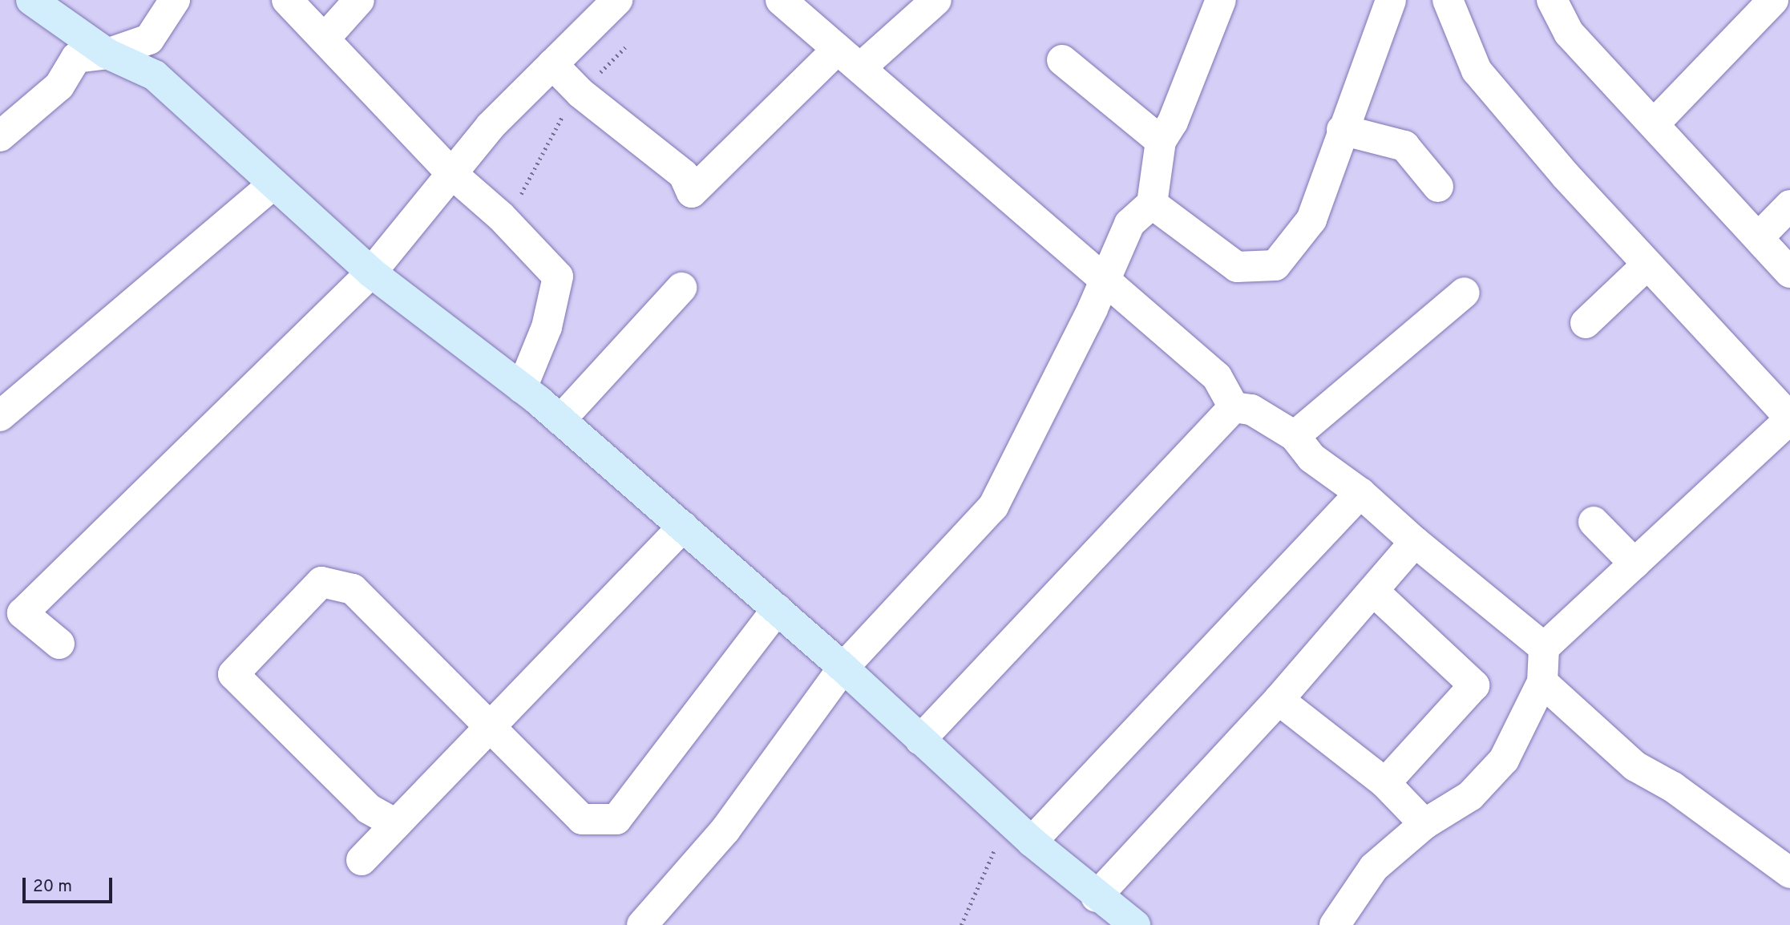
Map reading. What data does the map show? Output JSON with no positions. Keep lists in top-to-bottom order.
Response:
{
  "scale_bar": "20 m"
}
